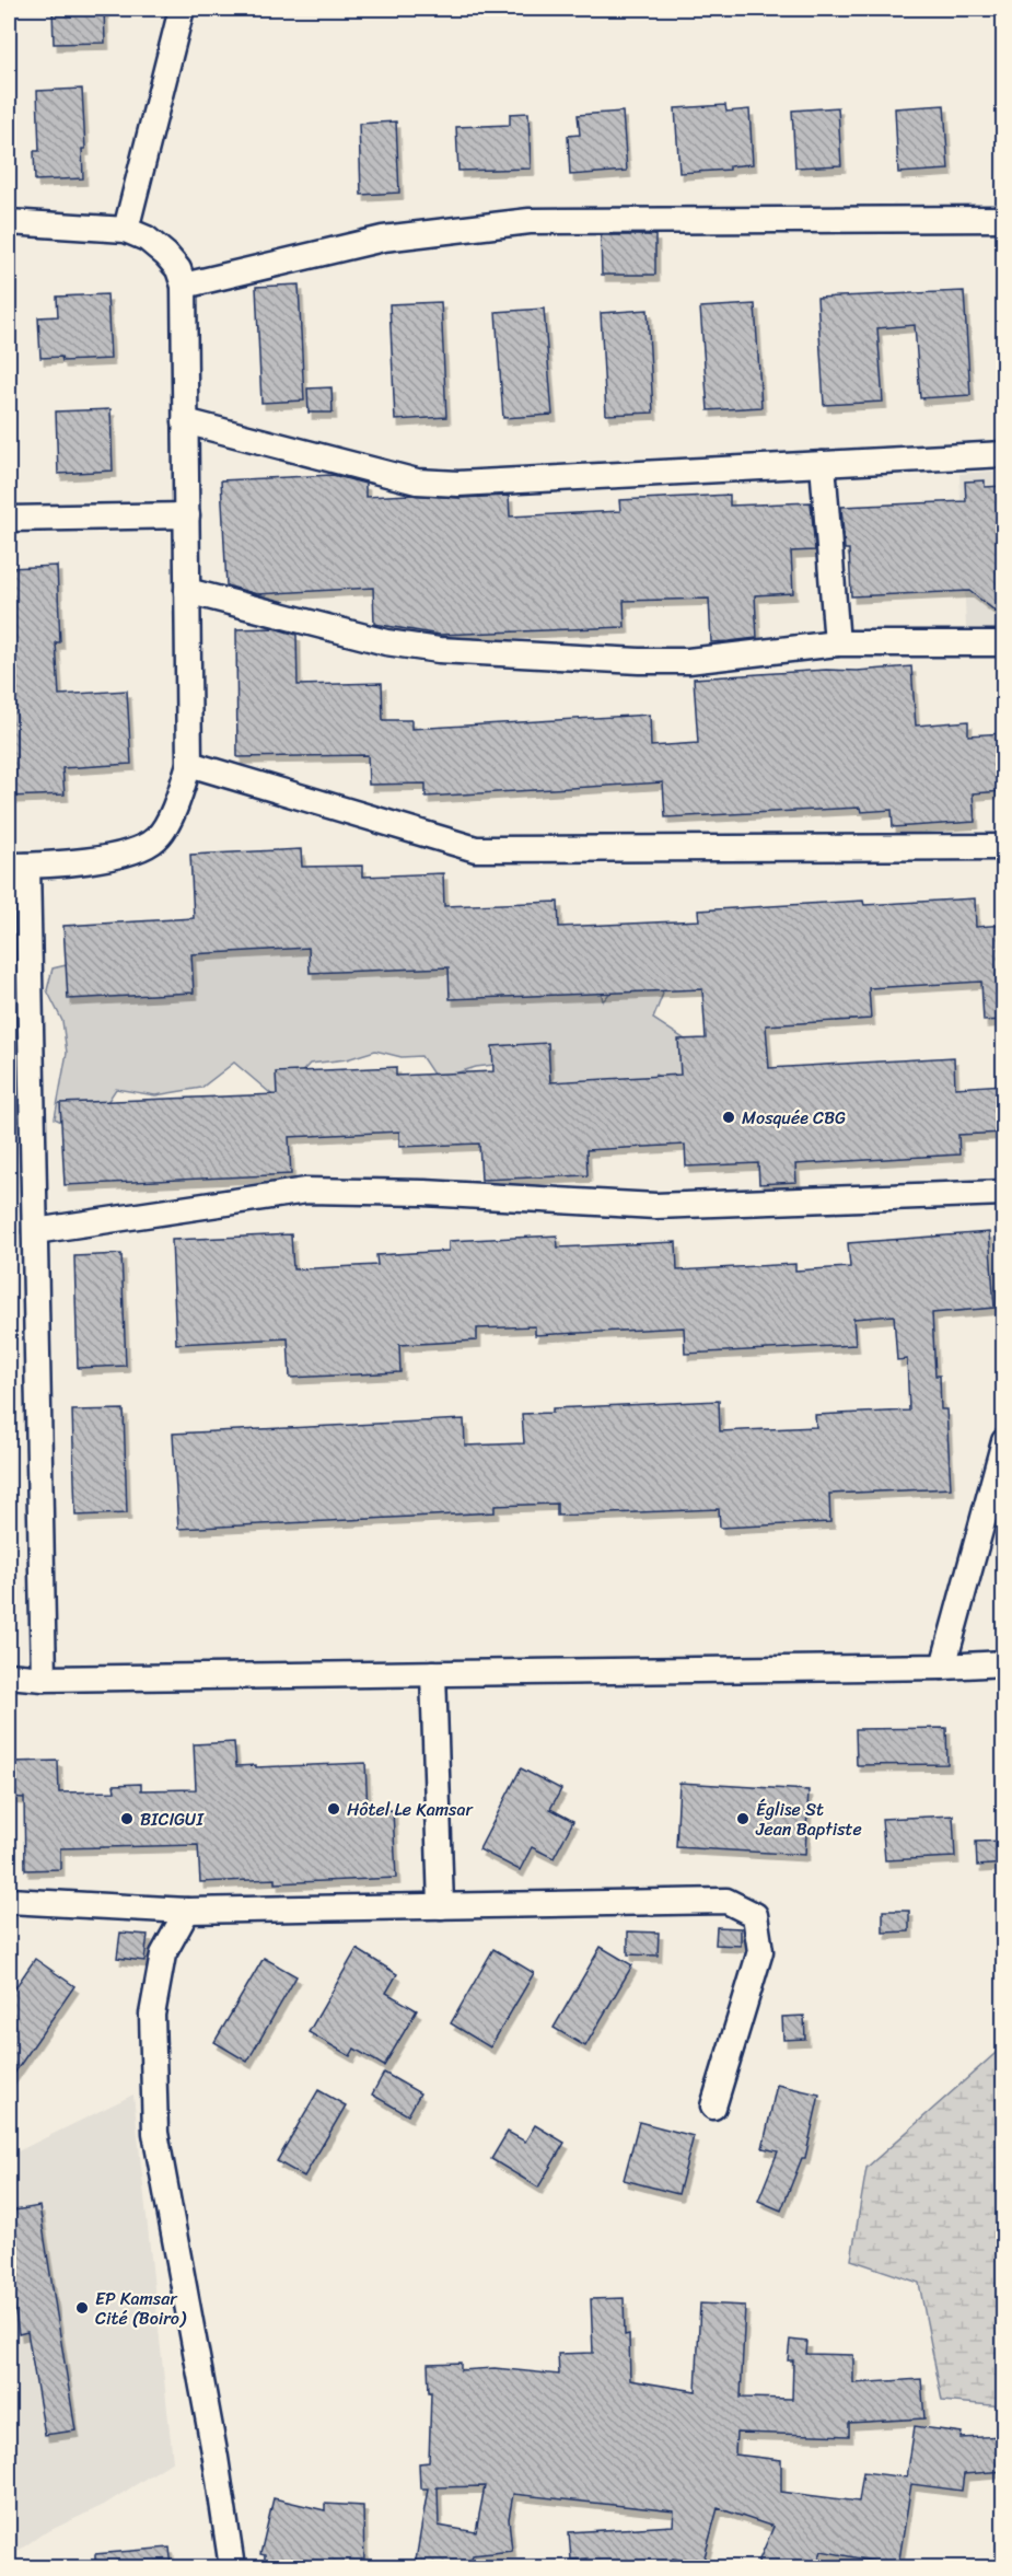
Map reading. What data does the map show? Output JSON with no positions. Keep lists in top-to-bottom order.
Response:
{
  "places": [
    "Mosquée CBG",
    "Hôtel Le Kamsar",
    "BICIGUI",
    "Église St Jean Baptiste",
    "EP Kamsar Cité (Boiro)"
  ]
}
